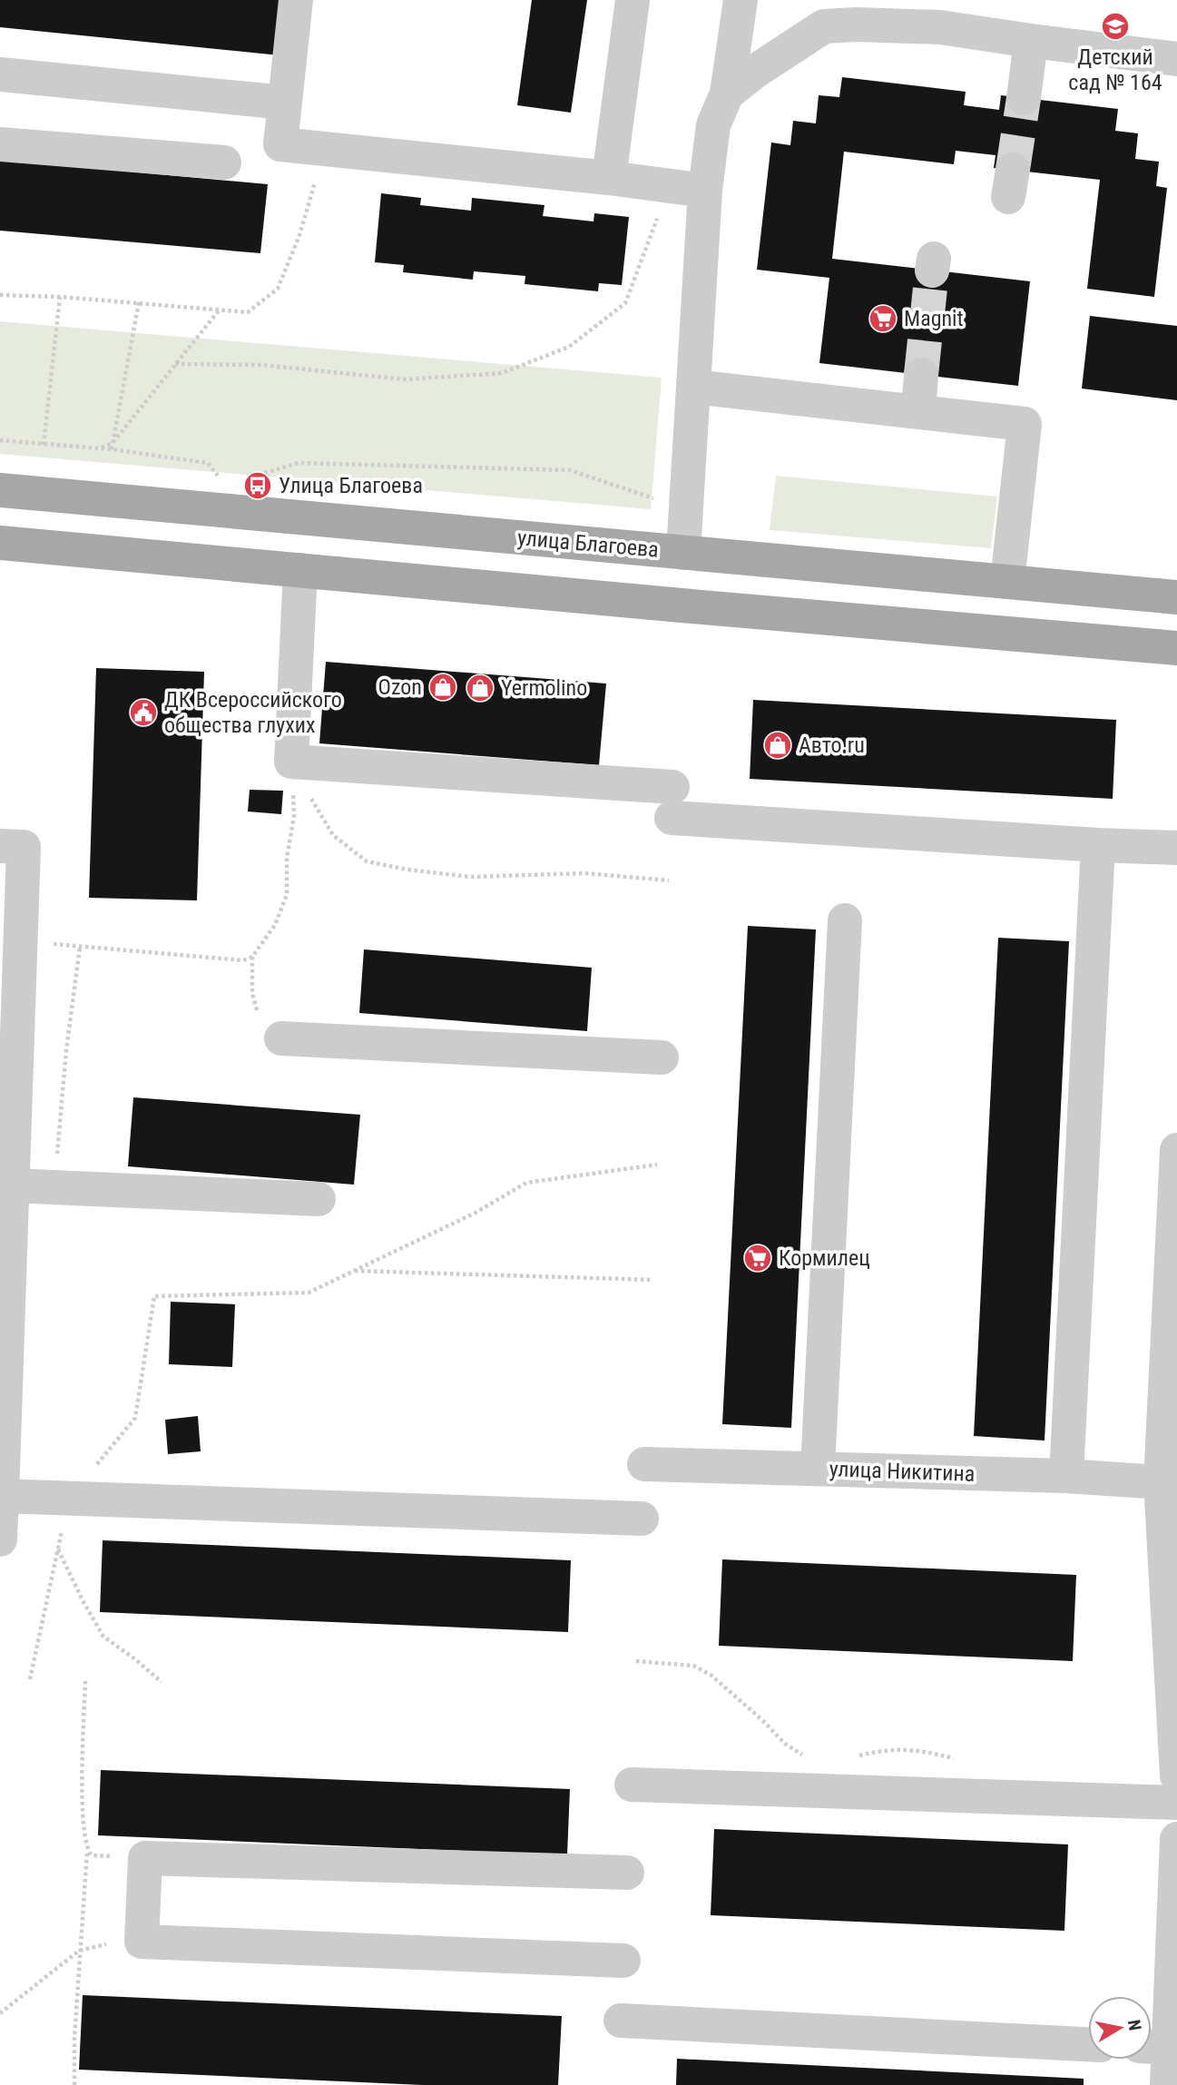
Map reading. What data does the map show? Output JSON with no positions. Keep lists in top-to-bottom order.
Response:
{
  "streets": {
    "main road": ["улица Благоева"],
    "street": ["улица Никитина"]
  },
  "places": {
    "school or university": ["Детский сад № 164"],
    "supermarket": ["Magnit", "Кормилец"],
    "bus stop": ["Улица Благоева"],
    "shop": ["Ozon", "Yermolino", "Авто.ru"],
    "public building": ["ДК Всероссийского общества глухих"]
  },
  "north": "right"
}
